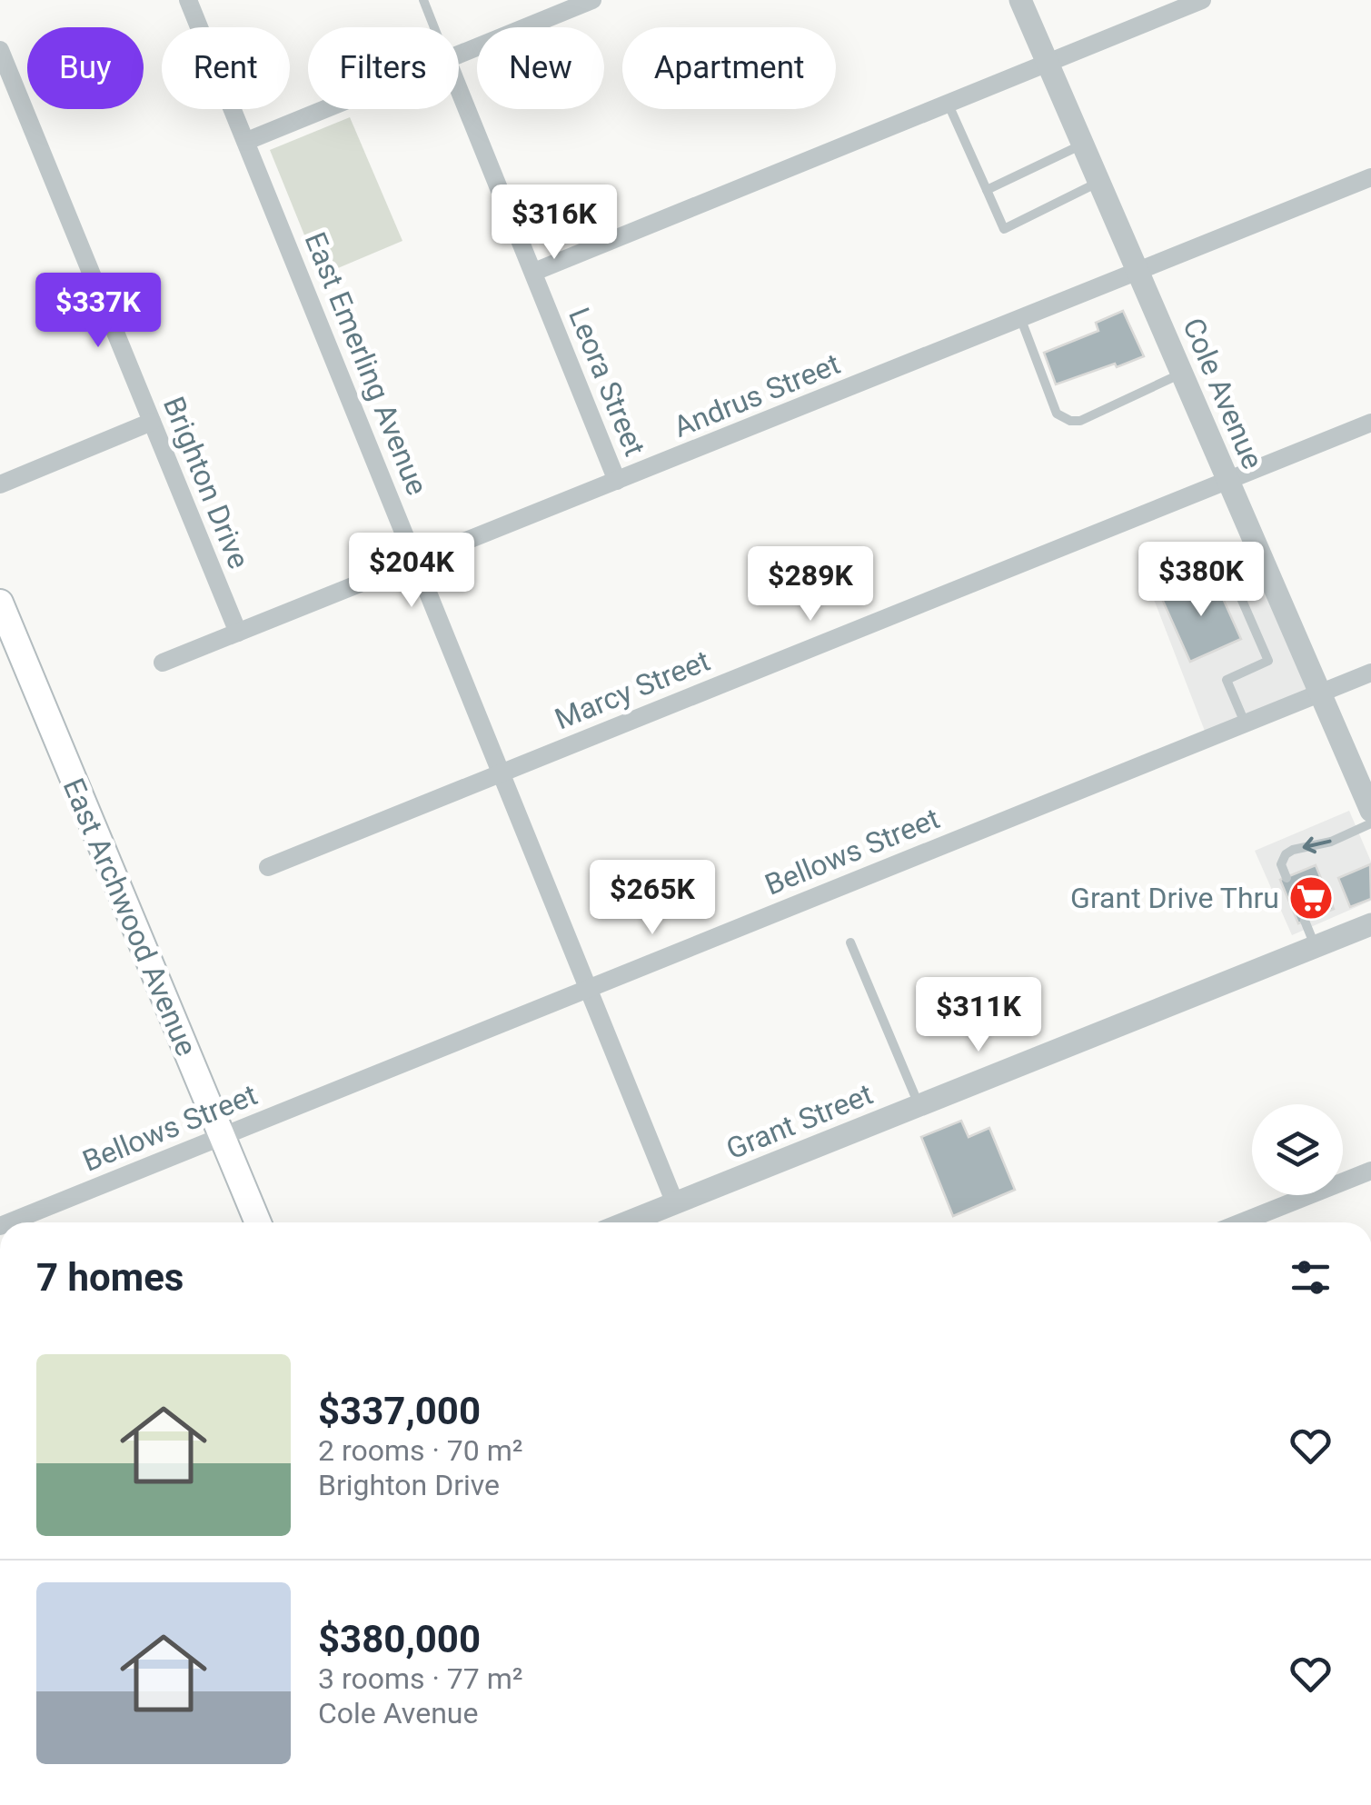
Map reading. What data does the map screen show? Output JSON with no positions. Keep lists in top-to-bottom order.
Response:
{
  "streets": {
    "main road": ["East Archwood Avenue"],
    "street": [
      "East Emerling Avenue",
      "Leora Street",
      "Cole Avenue",
      "Andrus Street",
      "Brighton Drive",
      "Marcy Street",
      "Bellows Street",
      "Grant Street"
    ]
  },
  "crossings": [
    ["East Emerling Avenue", "Andrus Street"],
    ["East Emerling Avenue", "Marcy Street"],
    ["East Emerling Avenue", "Bellows Street"],
    ["East Emerling Avenue", "Grant Street"],
    ["Leora Street", "Andrus Street"],
    ["Cole Avenue", "Andrus Street"],
    ["Cole Avenue", "Marcy Street"],
    ["Cole Avenue", "Bellows Street"],
    ["Andrus Street", "Brighton Drive"],
    ["Bellows Street", "East Archwood Avenue"]
  ],
  "places": {
    "supermarket": ["Grant Drive Thru"]
  },
  "page": {
    "chip": [
      "Buy",
      "Rent",
      "Filters",
      "New",
      "Apartment"
    ],
    "price": [
      "$316K",
      "$337K",
      "$204K",
      "$380K",
      "$289K",
      "$265K",
      "$311K"
    ],
    "heading": "7 homes",
    "list": [
      {
        "name": "$337,000",
        "note": "2 rooms · 70 m² · Brighton Drive"
      },
      {
        "name": "$380,000",
        "note": "3 rooms · 77 m² · Cole Avenue"
      }
    ]
  }
}
